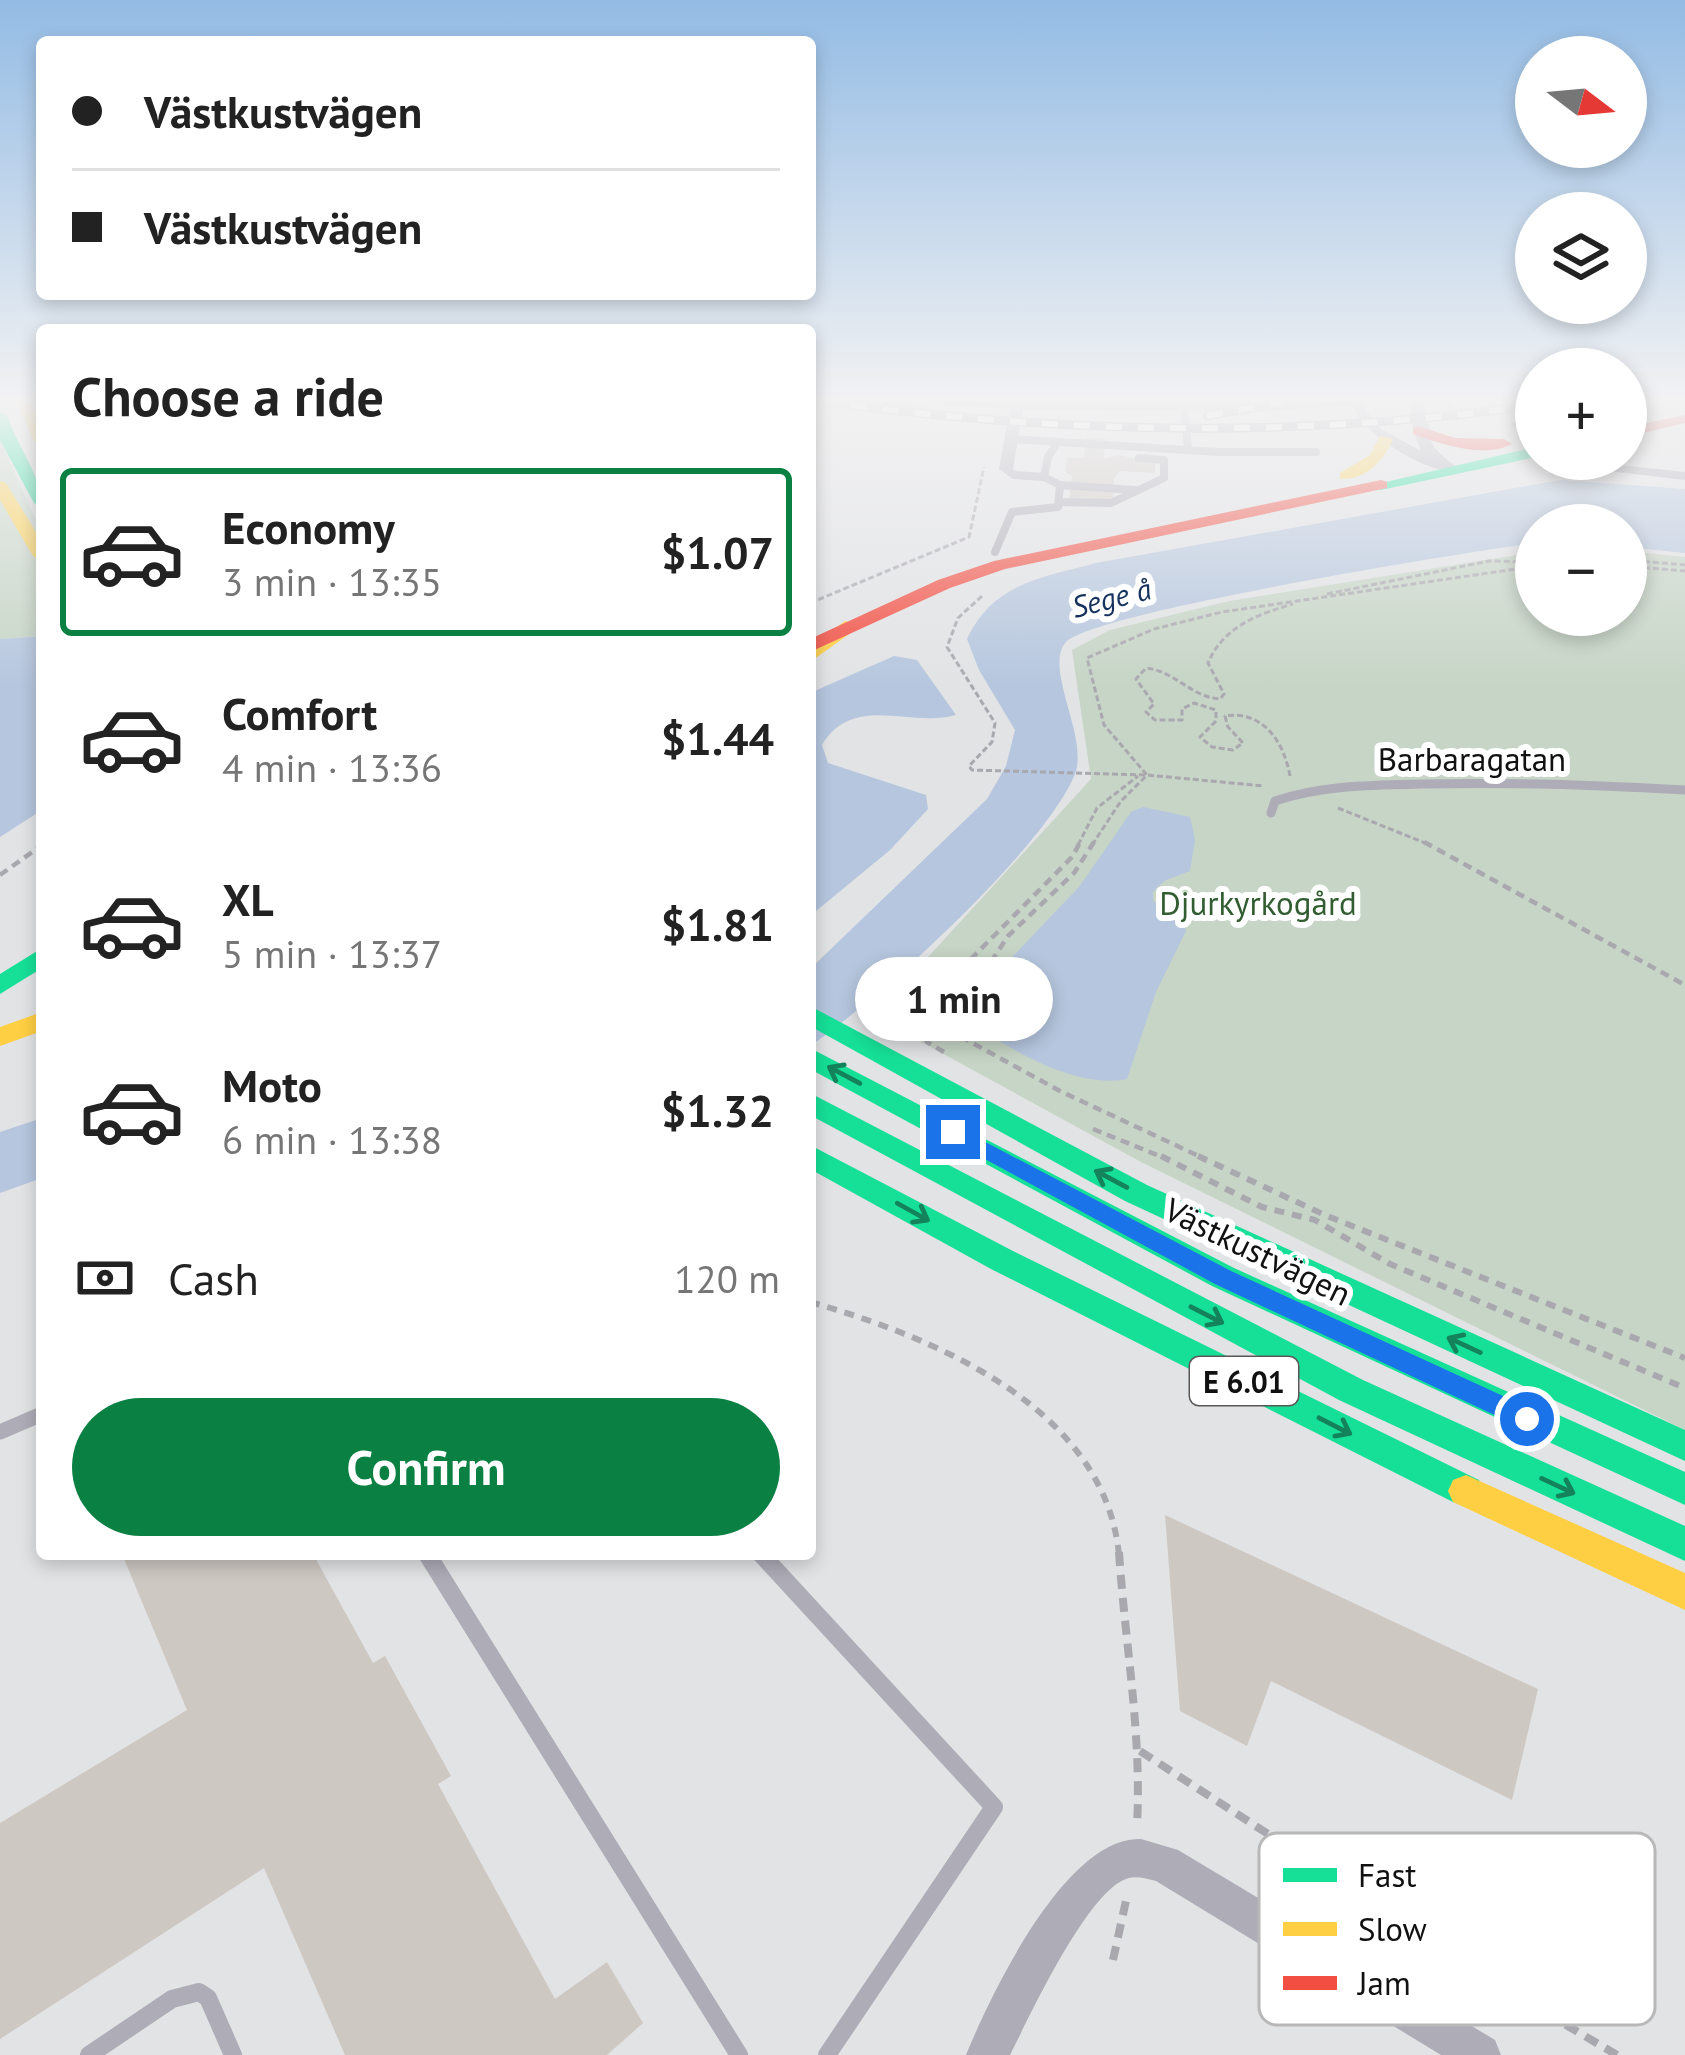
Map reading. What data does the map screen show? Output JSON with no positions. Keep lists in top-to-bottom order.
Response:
{
  "streets": {
    "main road": ["Västkustvägen", "E 6.01"],
    "lane": ["Barbaragatan"]
  },
  "water": ["Sege å"],
  "parks": ["Djurkyrkogård"],
  "legend": ["Fast", "Slow", "Jam"],
  "north": "right",
  "page": {
    "map_buttons": ["+", "−"],
    "banner": ["Västkustvägen", "Västkustvägen"],
    "heading": "Choose a ride",
    "list": [
      {
        "name": "Economy",
        "note": "3 min · 13:35",
        "value": "$1.07"
      },
      {
        "name": "Comfort",
        "note": "4 min · 13:36",
        "value": "$1.44"
      },
      {
        "name": "XL",
        "note": "5 min · 13:37",
        "value": "$1.81"
      },
      {
        "name": "Moto",
        "note": "6 min · 13:38",
        "value": "$1.32"
      }
    ],
    "bubble": "1 min",
    "pay": ["Cash", "120 m"],
    "buttons": "Confirm"
  }
}
